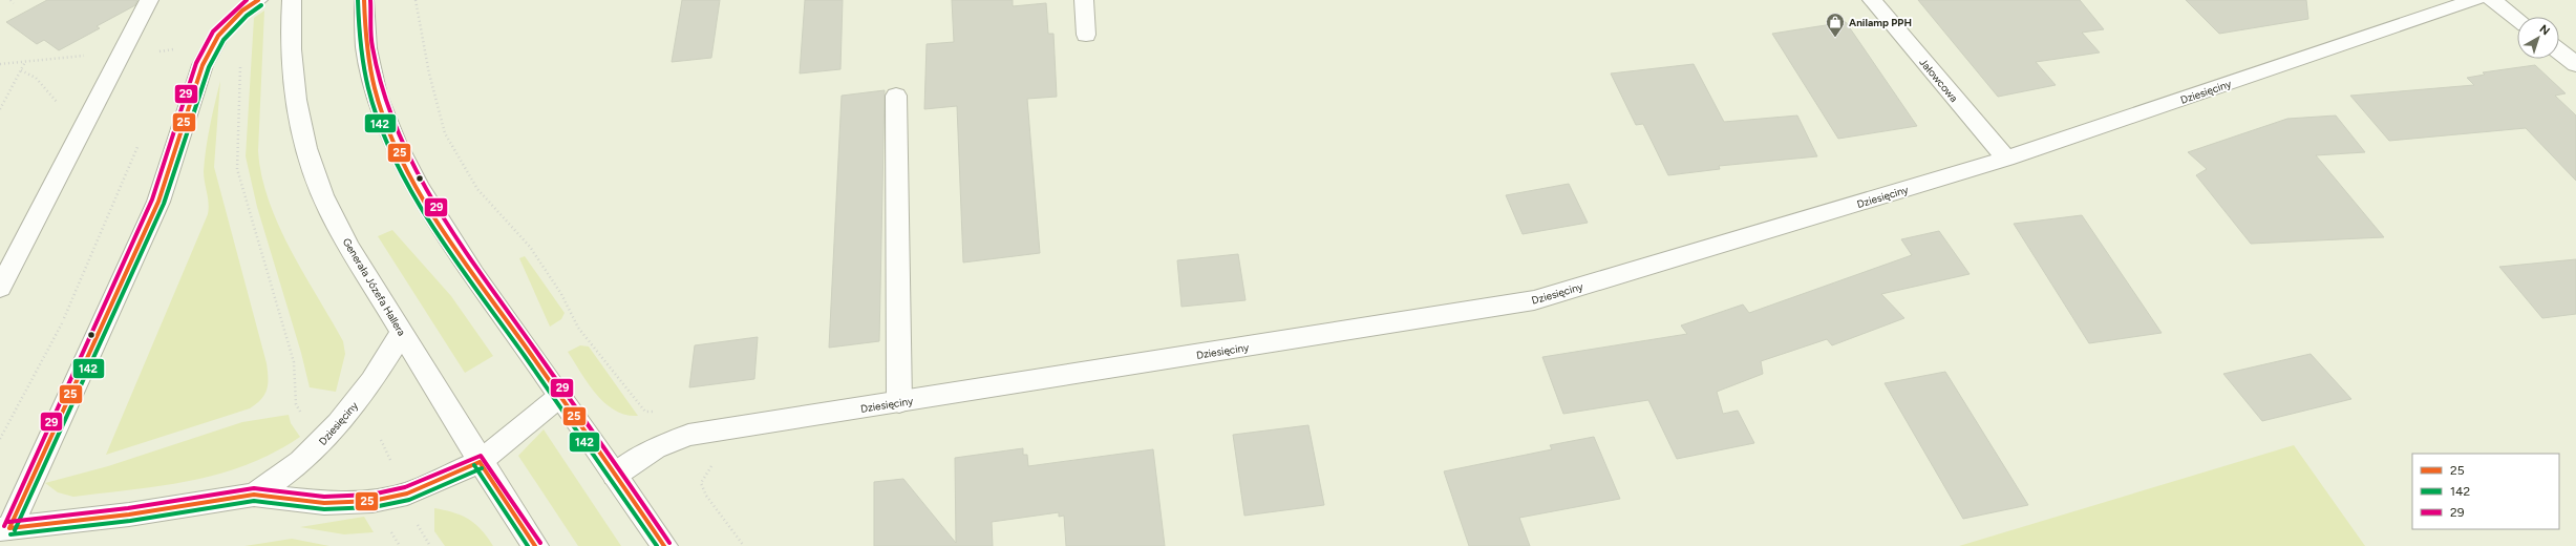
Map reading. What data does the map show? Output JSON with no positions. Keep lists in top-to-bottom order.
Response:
{
  "streets": {
    "street": ["Jałowcowa", "Dziesięciny", "Generała Józefa Hallera"]
  },
  "crossings": [
    ["Jałowcowa", "Dziesięciny"],
    ["Dziesięciny", "Generała Józefa Hallera"]
  ],
  "places": {
    "shop": ["Anilamp PPH"]
  },
  "lines": ["transit line 25", "transit line 142", "transit line 29"],
  "legend": ["25", "142", "29"],
  "north": "top right"
}
